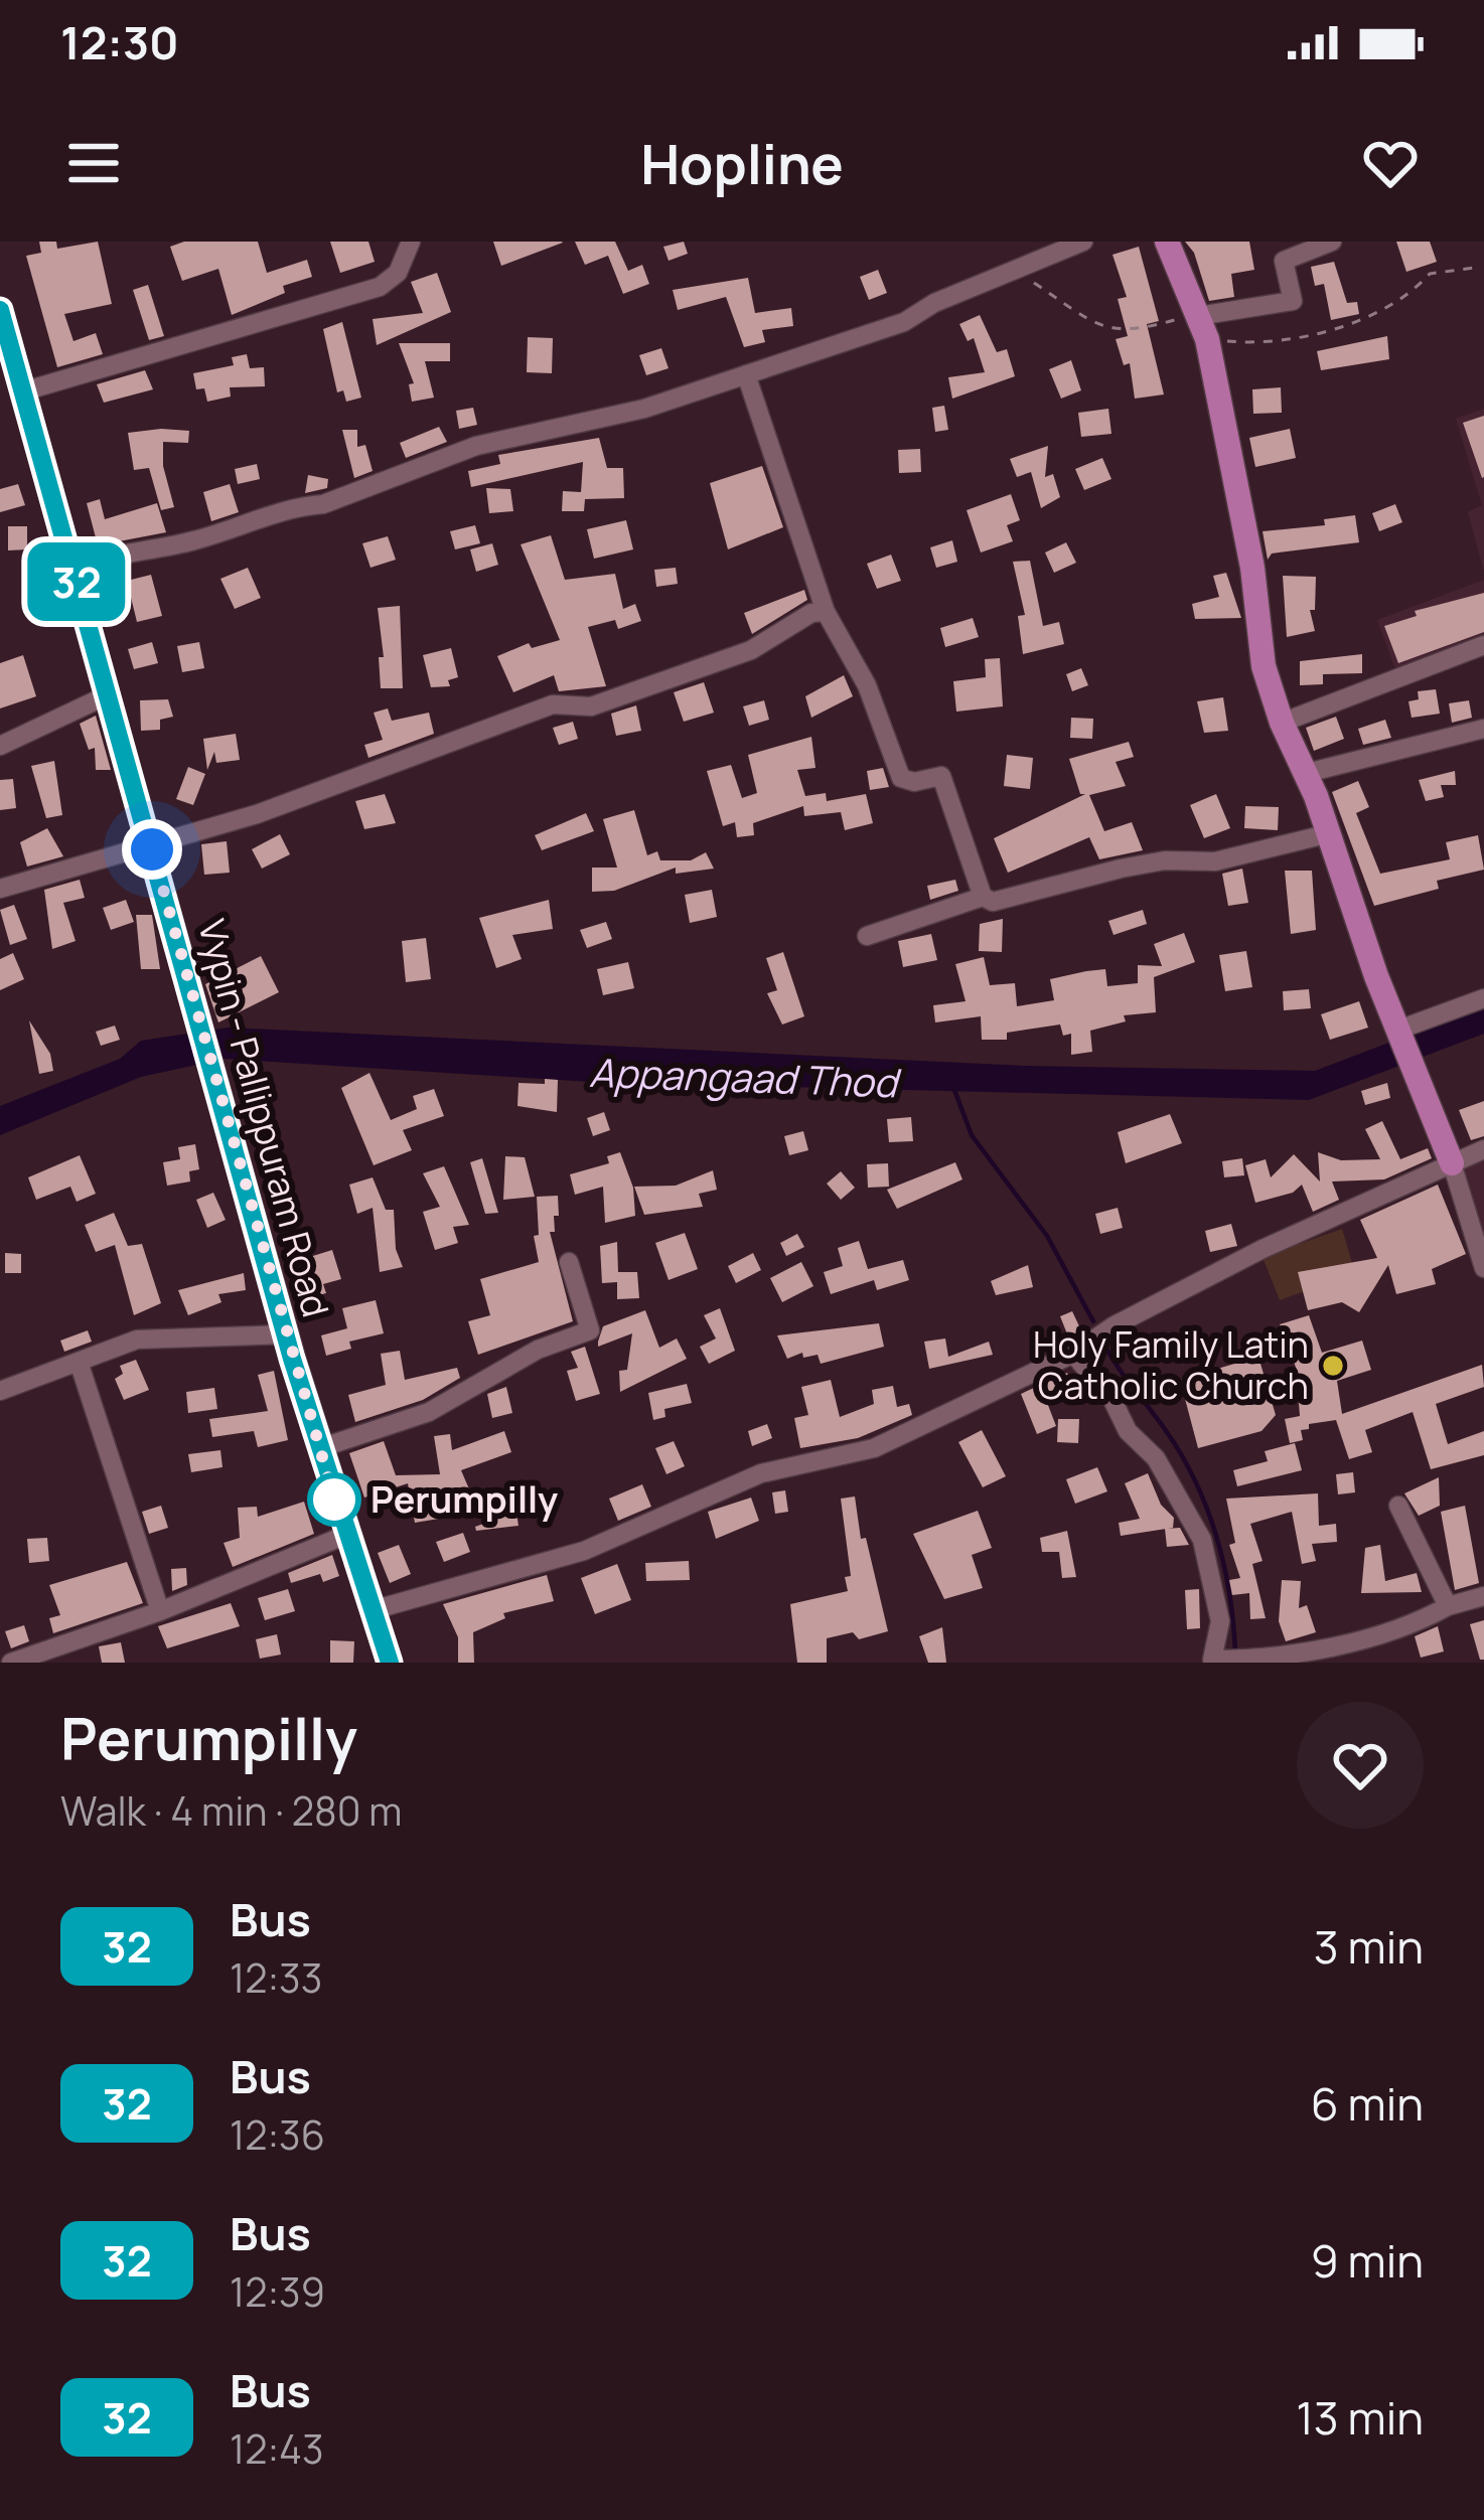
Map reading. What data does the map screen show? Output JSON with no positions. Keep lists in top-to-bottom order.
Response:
{
  "streets": {
    "main road": ["Vypin - Pallippuram Road"]
  },
  "water": ["Appangaad Thod"],
  "places": ["Holy Family Latin Catholic Church", "Perumpilly"],
  "lines": ["bus line 32"],
  "page": {
    "status": "12:30",
    "header": "Hopline",
    "on_map": "32",
    "heading": ["Perumpilly", "Walk · 4 min · 280 m"],
    "list": [
      {
        "mark": "32",
        "name": "Bus",
        "note": "12:33",
        "value": "3 min"
      },
      {
        "mark": "32",
        "name": "Bus",
        "note": "12:36",
        "value": "6 min"
      },
      {
        "mark": "32",
        "name": "Bus",
        "note": "12:39",
        "value": "9 min"
      },
      {
        "mark": "32",
        "name": "Bus",
        "note": "12:43",
        "value": "13 min"
      }
    ]
  }
}
